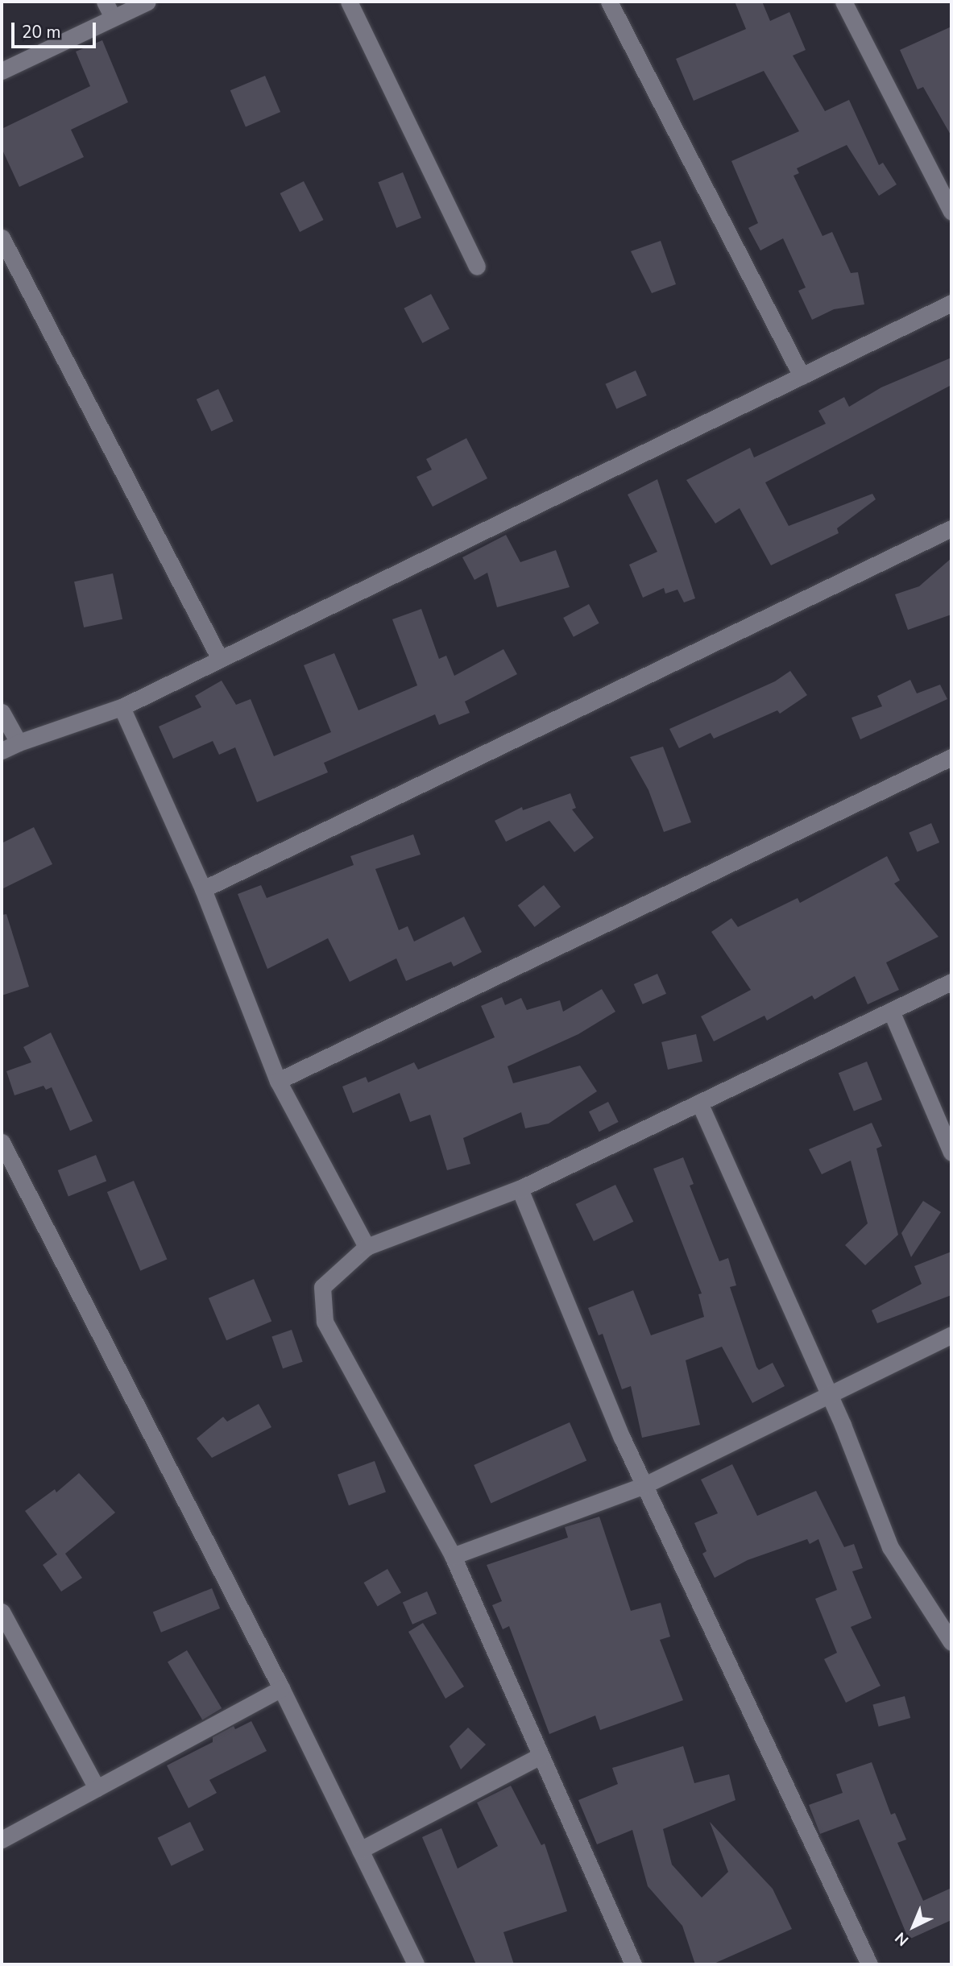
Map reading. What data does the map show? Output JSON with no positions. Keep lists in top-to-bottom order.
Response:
{
  "scale_bar": "20 m",
  "north": "bottom left"
}
